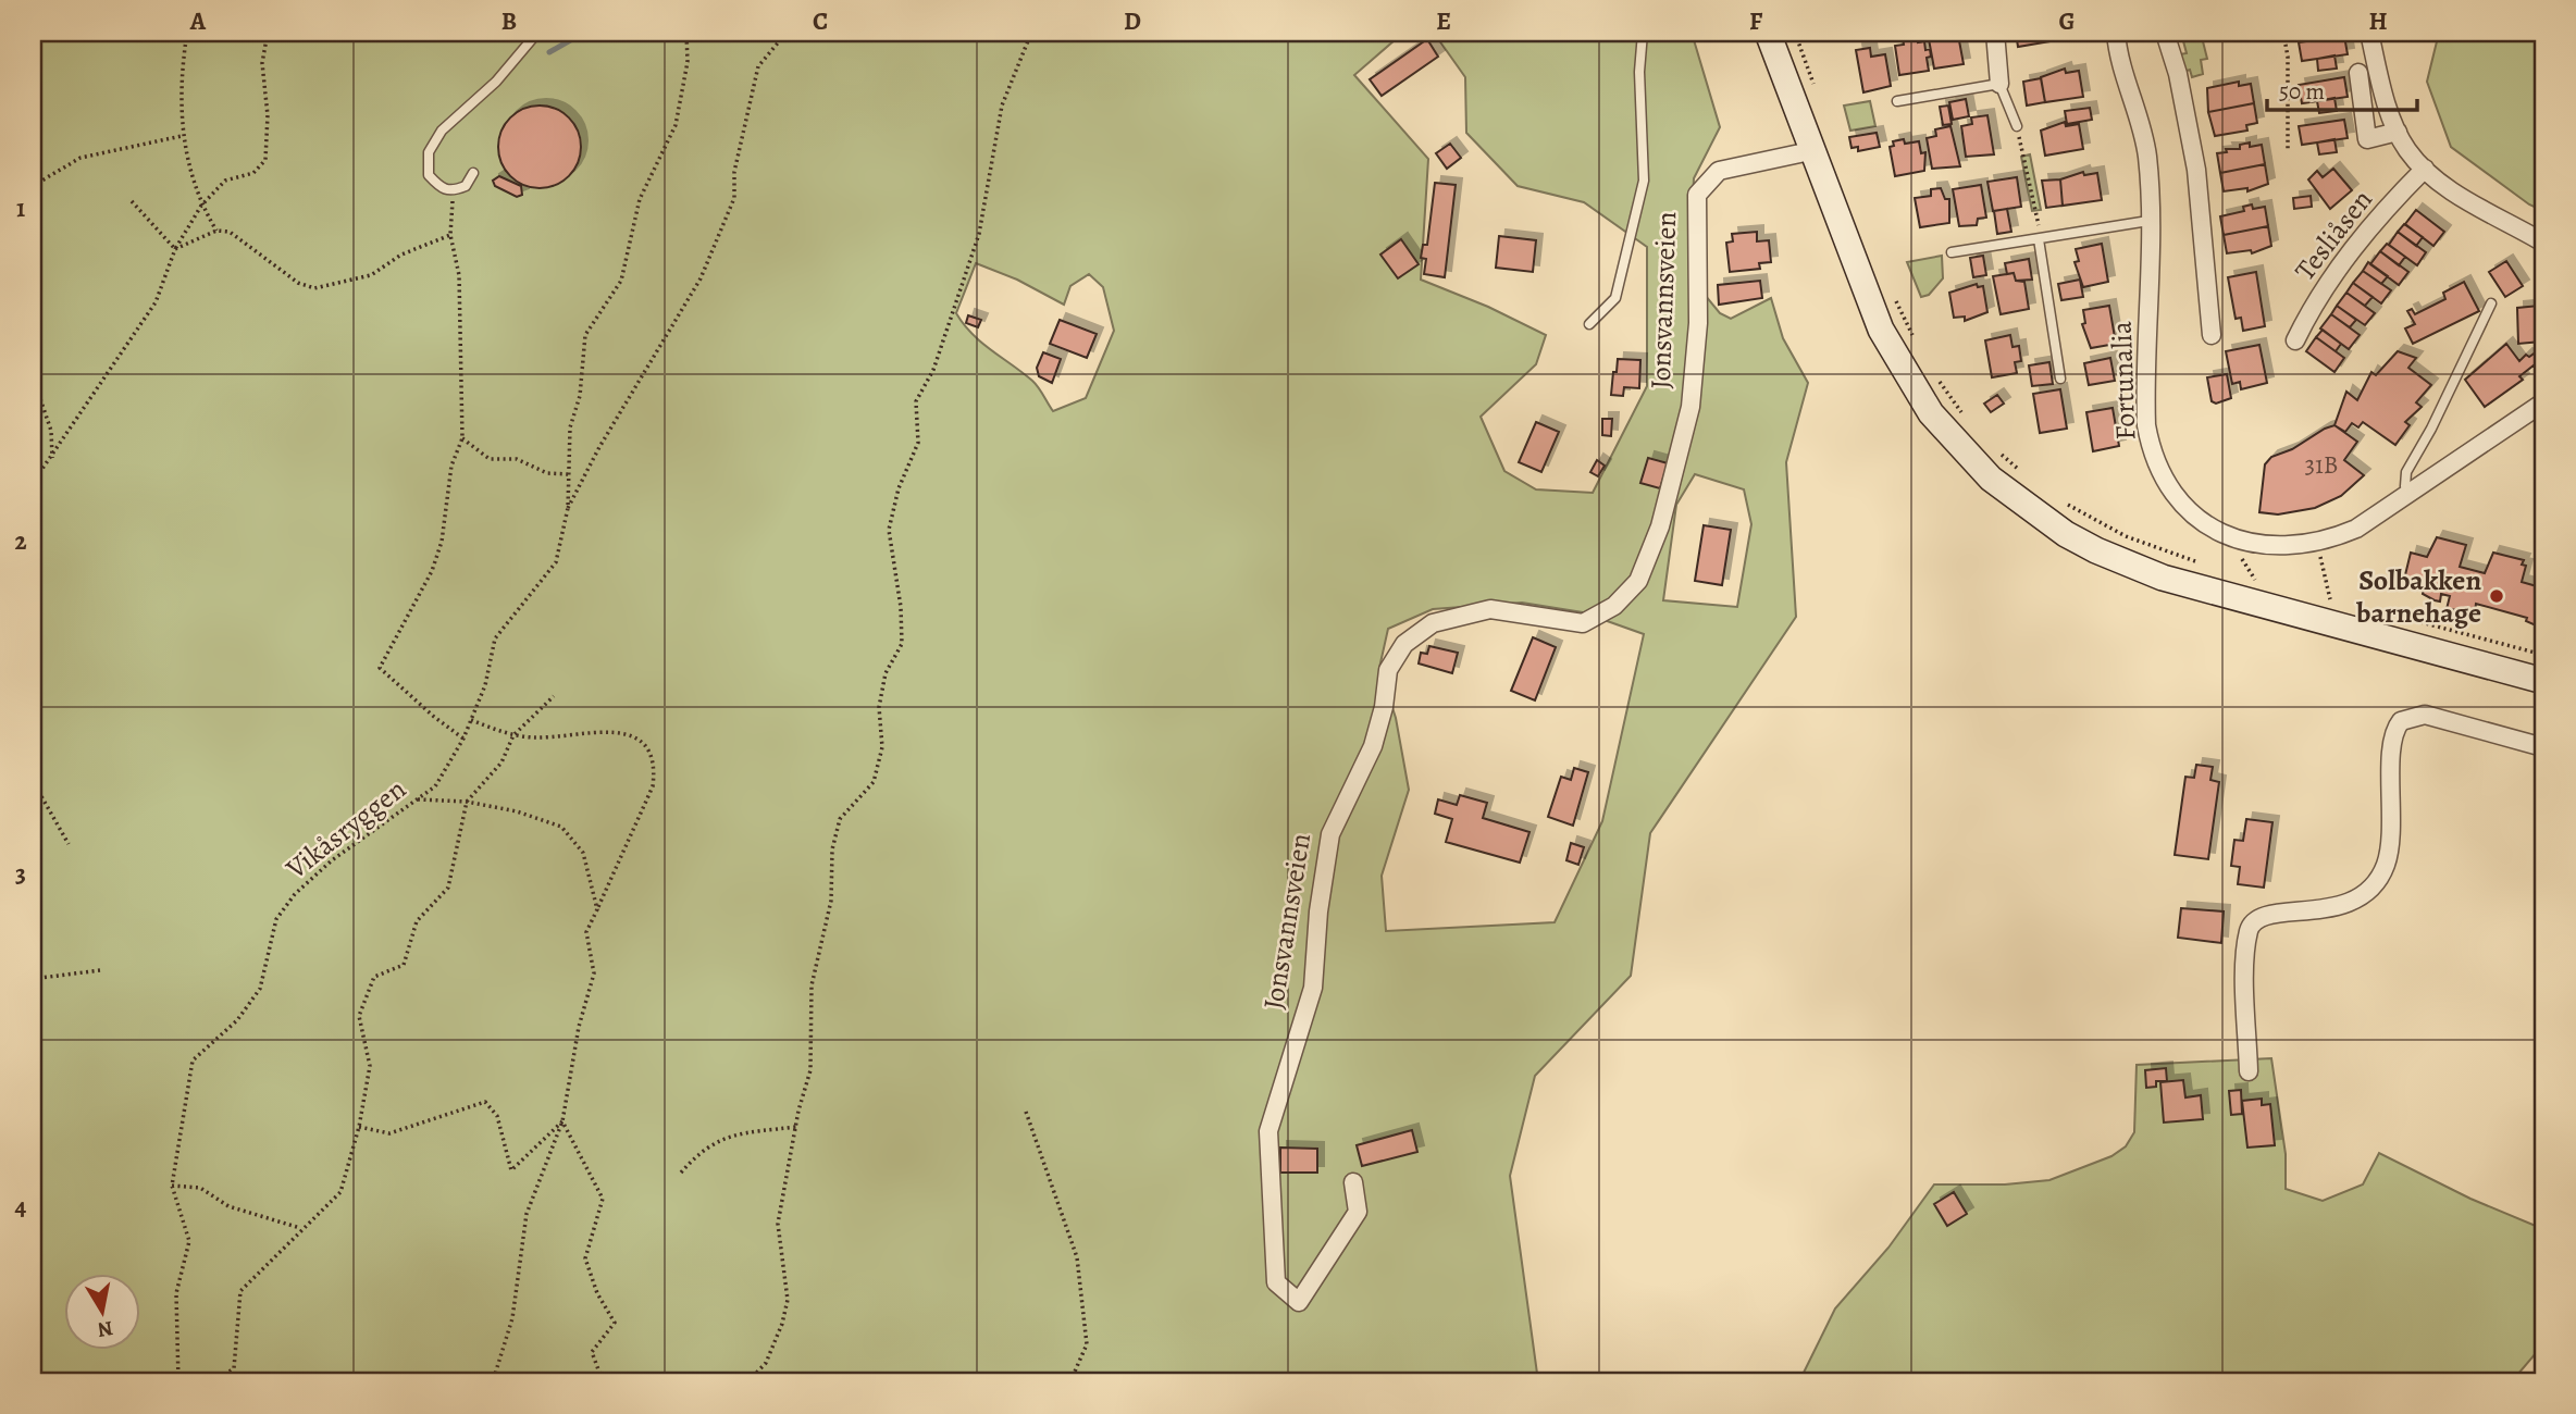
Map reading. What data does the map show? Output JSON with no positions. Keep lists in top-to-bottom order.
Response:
{
  "streets": {
    "street": ["Tesliåsen", "Jonsvannsveien", "Fortunalia"],
    "path": ["Vikåsryggen"]
  },
  "places": ["Solbakken barnehage"],
  "house_numbers": ["31B"],
  "scale_bar": "50 m",
  "north": "bottom",
  "grid": {
    "columns": [
      "A",
      "B",
      "C",
      "D",
      "E",
      "F",
      "G",
      "H"
    ],
    "rows": [
      "1",
      "2",
      "3",
      "4"
    ]
  }
}
